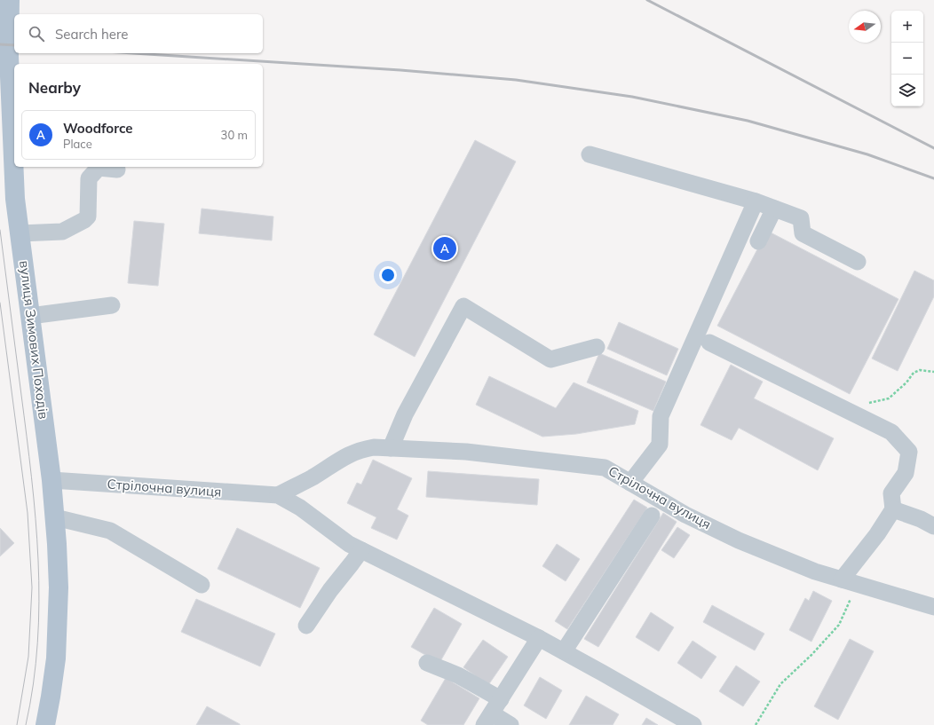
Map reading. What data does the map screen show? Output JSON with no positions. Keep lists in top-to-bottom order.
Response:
{
  "streets": {
    "main road": ["вулиця Зимових Походів"],
    "street": ["Стрілочна вулиця"]
  },
  "crossings": [
    ["вулиця Зимових Походів", "Стрілочна вулиця"]
  ],
  "north": "left",
  "page": {
    "map_buttons": ["+", "−"],
    "search": "Search here",
    "heading": "Nearby",
    "list": [
      {
        "mark": "A",
        "name": "Woodforce",
        "note": "Place",
        "value": "30 m"
      }
    ],
    "pins": "A"
  }
}
